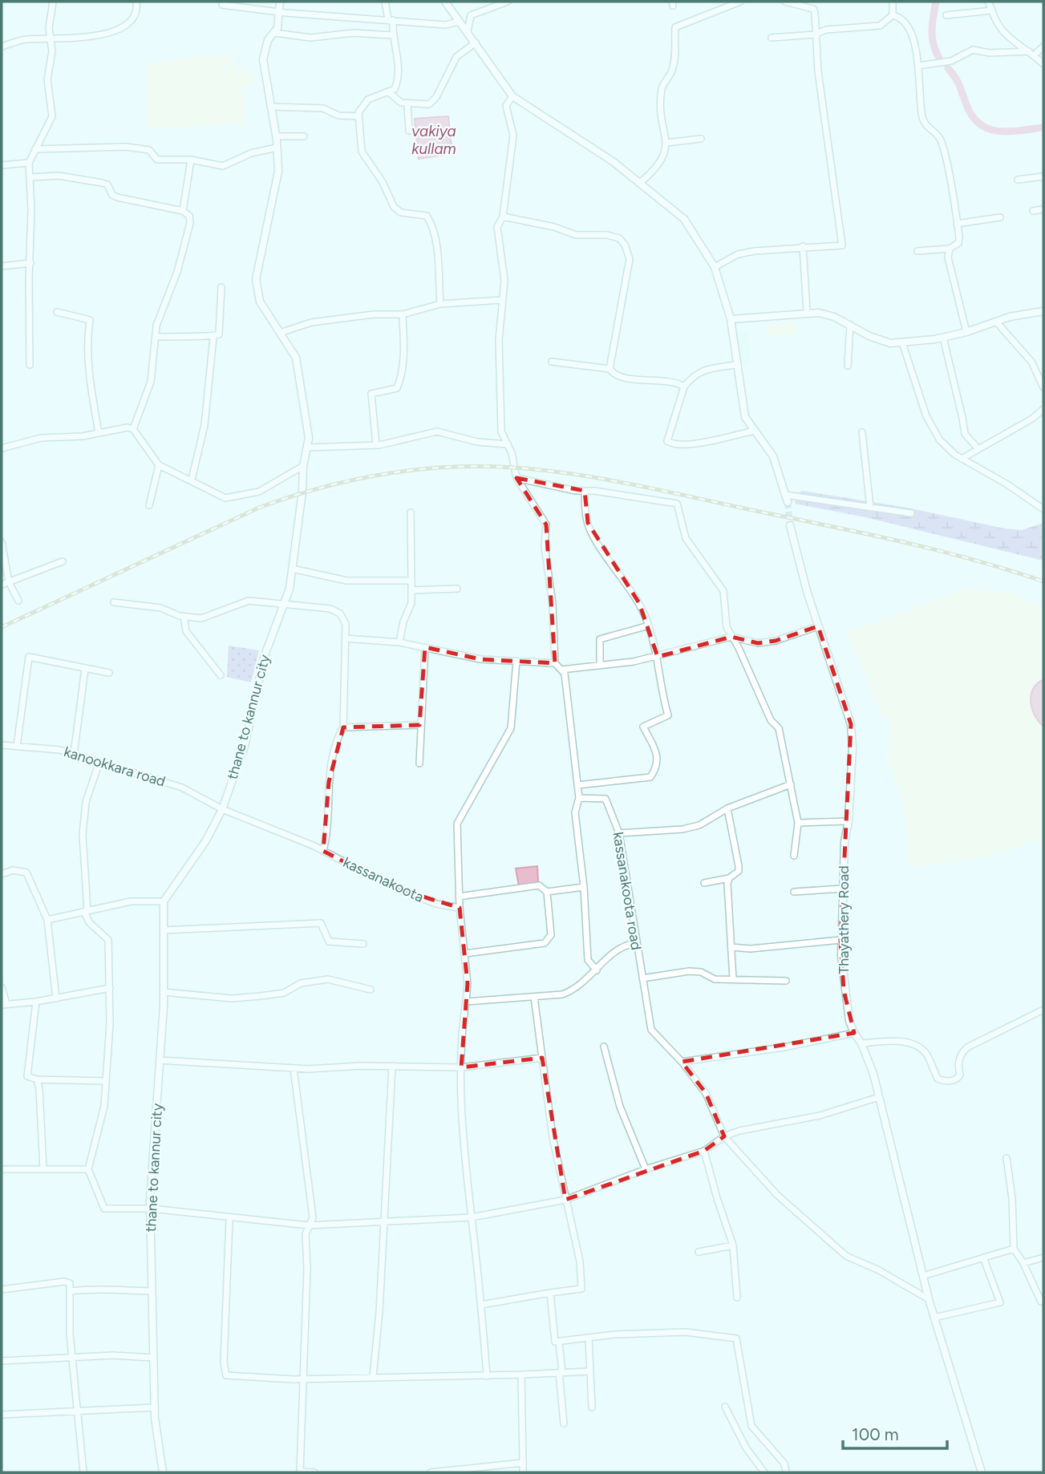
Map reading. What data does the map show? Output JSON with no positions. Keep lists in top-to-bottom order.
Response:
{
  "streets": {
    "street": [
      "thane to kannur city",
      "kanookkara road",
      "kassanakoota",
      "kassanakoota road",
      "Thayathery Road"
    ]
  },
  "crossings": [
    ["thane to kannur city", "kanookkara road"],
    ["thane to kannur city", "kassanakoota"],
    ["kanookkara road", "kassanakoota"],
    ["kassanakoota road", "Thayathery Road"]
  ],
  "water": ["vakiya kullam"],
  "scale_bar": "100 m"
}
